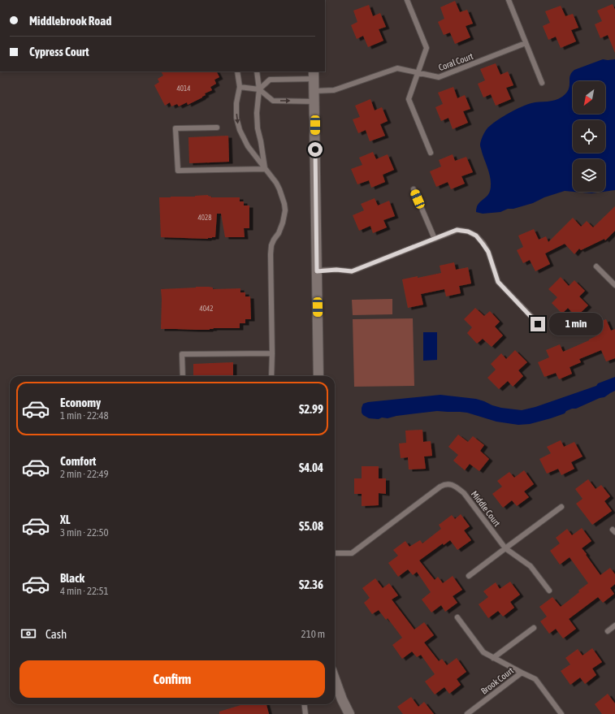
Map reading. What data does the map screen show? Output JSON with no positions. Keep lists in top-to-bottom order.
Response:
{
  "streets": {
    "lane": ["Coral Court", "Middle Court", "Brook Court"]
  },
  "house_numbers": ["4014", "4028", "4042"],
  "north": "bottom left",
  "page": {
    "banner": ["Middlebrook Road", "Cypress Court"],
    "bubble": "1 min",
    "list": [
      {
        "name": "Economy",
        "note": "1 min · 22:48",
        "value": "$2.99"
      },
      {
        "name": "Comfort",
        "note": "2 min · 22:49",
        "value": "$4.04"
      },
      {
        "name": "XL",
        "note": "3 min · 22:50",
        "value": "$5.08"
      },
      {
        "name": "Black",
        "note": "4 min · 22:51",
        "value": "$2.36"
      }
    ],
    "pay": ["Cash", "210 m"],
    "buttons": "Confirm"
  }
}
